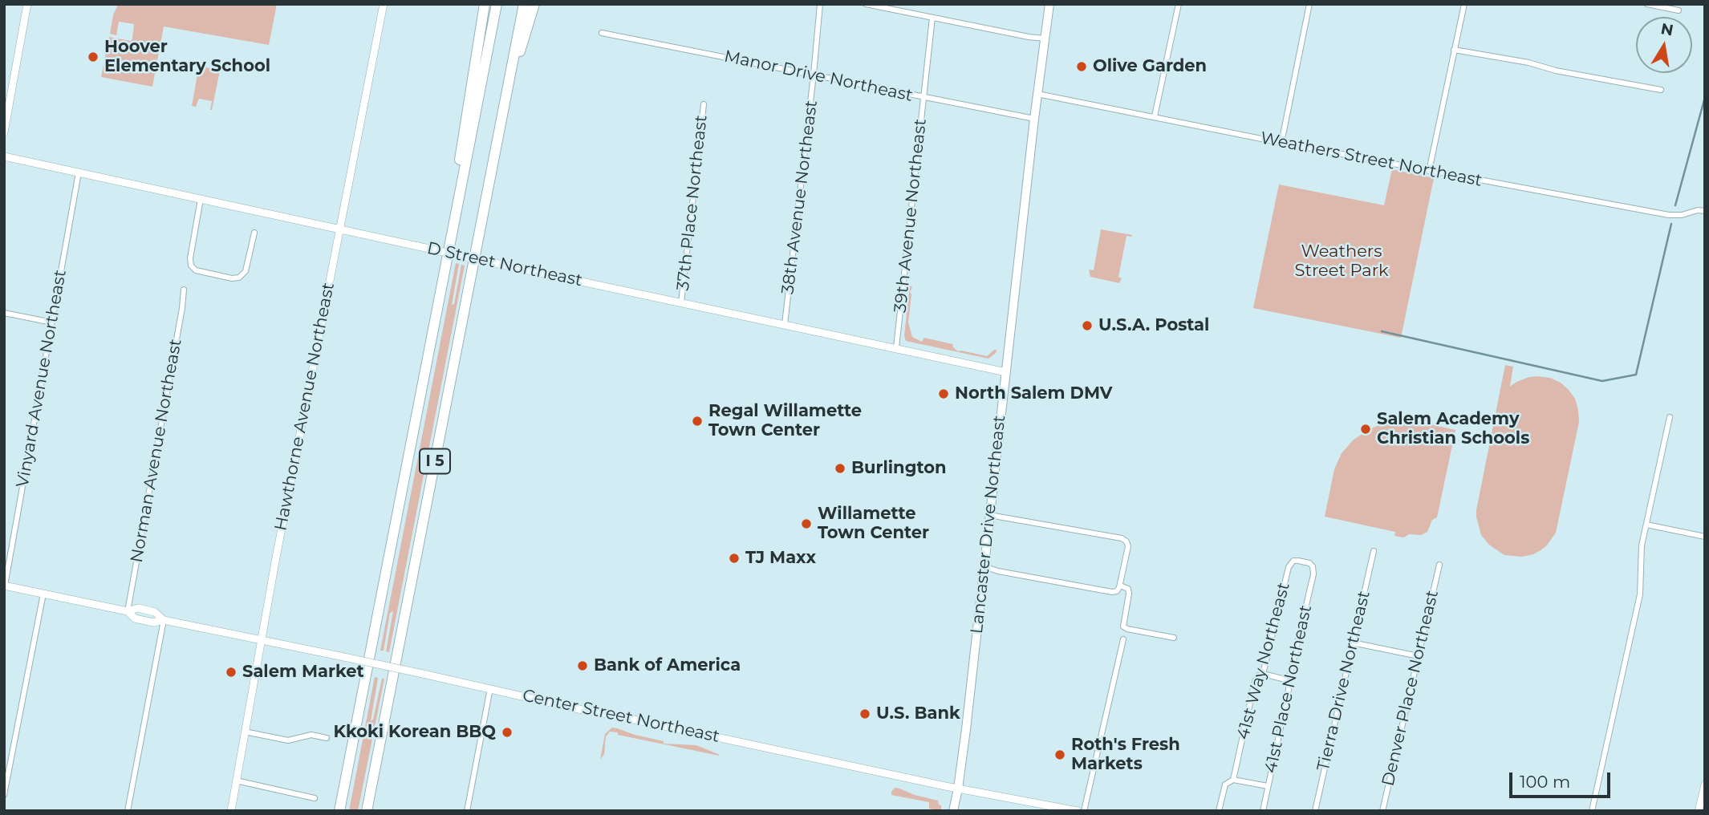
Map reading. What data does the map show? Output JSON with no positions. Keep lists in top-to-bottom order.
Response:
{
  "streets": {
    "highway": ["I 5"],
    "main road": [
      "D Street Northeast",
      "Hawthorne Avenue Northeast",
      "Lancaster Drive Northeast",
      "Center Street Northeast"
    ],
    "street": [
      "Manor Drive Northeast",
      "Weathers Street Northeast",
      "38th Avenue Northeast",
      "37th Place Northeast",
      "39th Avenue Northeast",
      "Vinyard Avenue Northeast",
      "Norman Avenue Northeast",
      "41st Way Northeast",
      "Tierra Drive Northeast",
      "Denver Place Northeast",
      "41st Place Northeast"
    ]
  },
  "crossings": [
    ["Manor Drive Northeast", "38th Avenue Northeast"],
    ["Manor Drive Northeast", "39th Avenue Northeast"],
    ["Manor Drive Northeast", "Lancaster Drive Northeast"],
    ["Weathers Street Northeast", "Lancaster Drive Northeast"],
    ["38th Avenue Northeast", "D Street Northeast"],
    ["37th Place Northeast", "D Street Northeast"],
    ["39th Avenue Northeast", "D Street Northeast"],
    ["D Street Northeast", "Vinyard Avenue Northeast"],
    ["D Street Northeast", "Hawthorne Avenue Northeast"],
    ["D Street Northeast", "Lancaster Drive Northeast"],
    ["Vinyard Avenue Northeast", "Center Street Northeast"],
    ["Hawthorne Avenue Northeast", "Center Street Northeast"],
    ["Norman Avenue Northeast", "Center Street Northeast"],
    ["Lancaster Drive Northeast", "Center Street Northeast"],
    ["41st Way Northeast", "41st Place Northeast"]
  ],
  "parks": ["Weathers Street Park"],
  "places": [
    "Hoover Elementary School",
    "Olive Garden",
    "U.S.A. Postal",
    "North Salem DMV",
    "Regal Willamette Town Center",
    "Salem Academy Christian Schools",
    "Burlington",
    "Willamette Town Center",
    "TJ Maxx",
    "Bank of America",
    "Salem Market",
    "U.S. Bank",
    "Kkoki Korean BBQ",
    "Roth's Fresh Markets"
  ],
  "scale_bar": "100 m",
  "north": "top"
}
